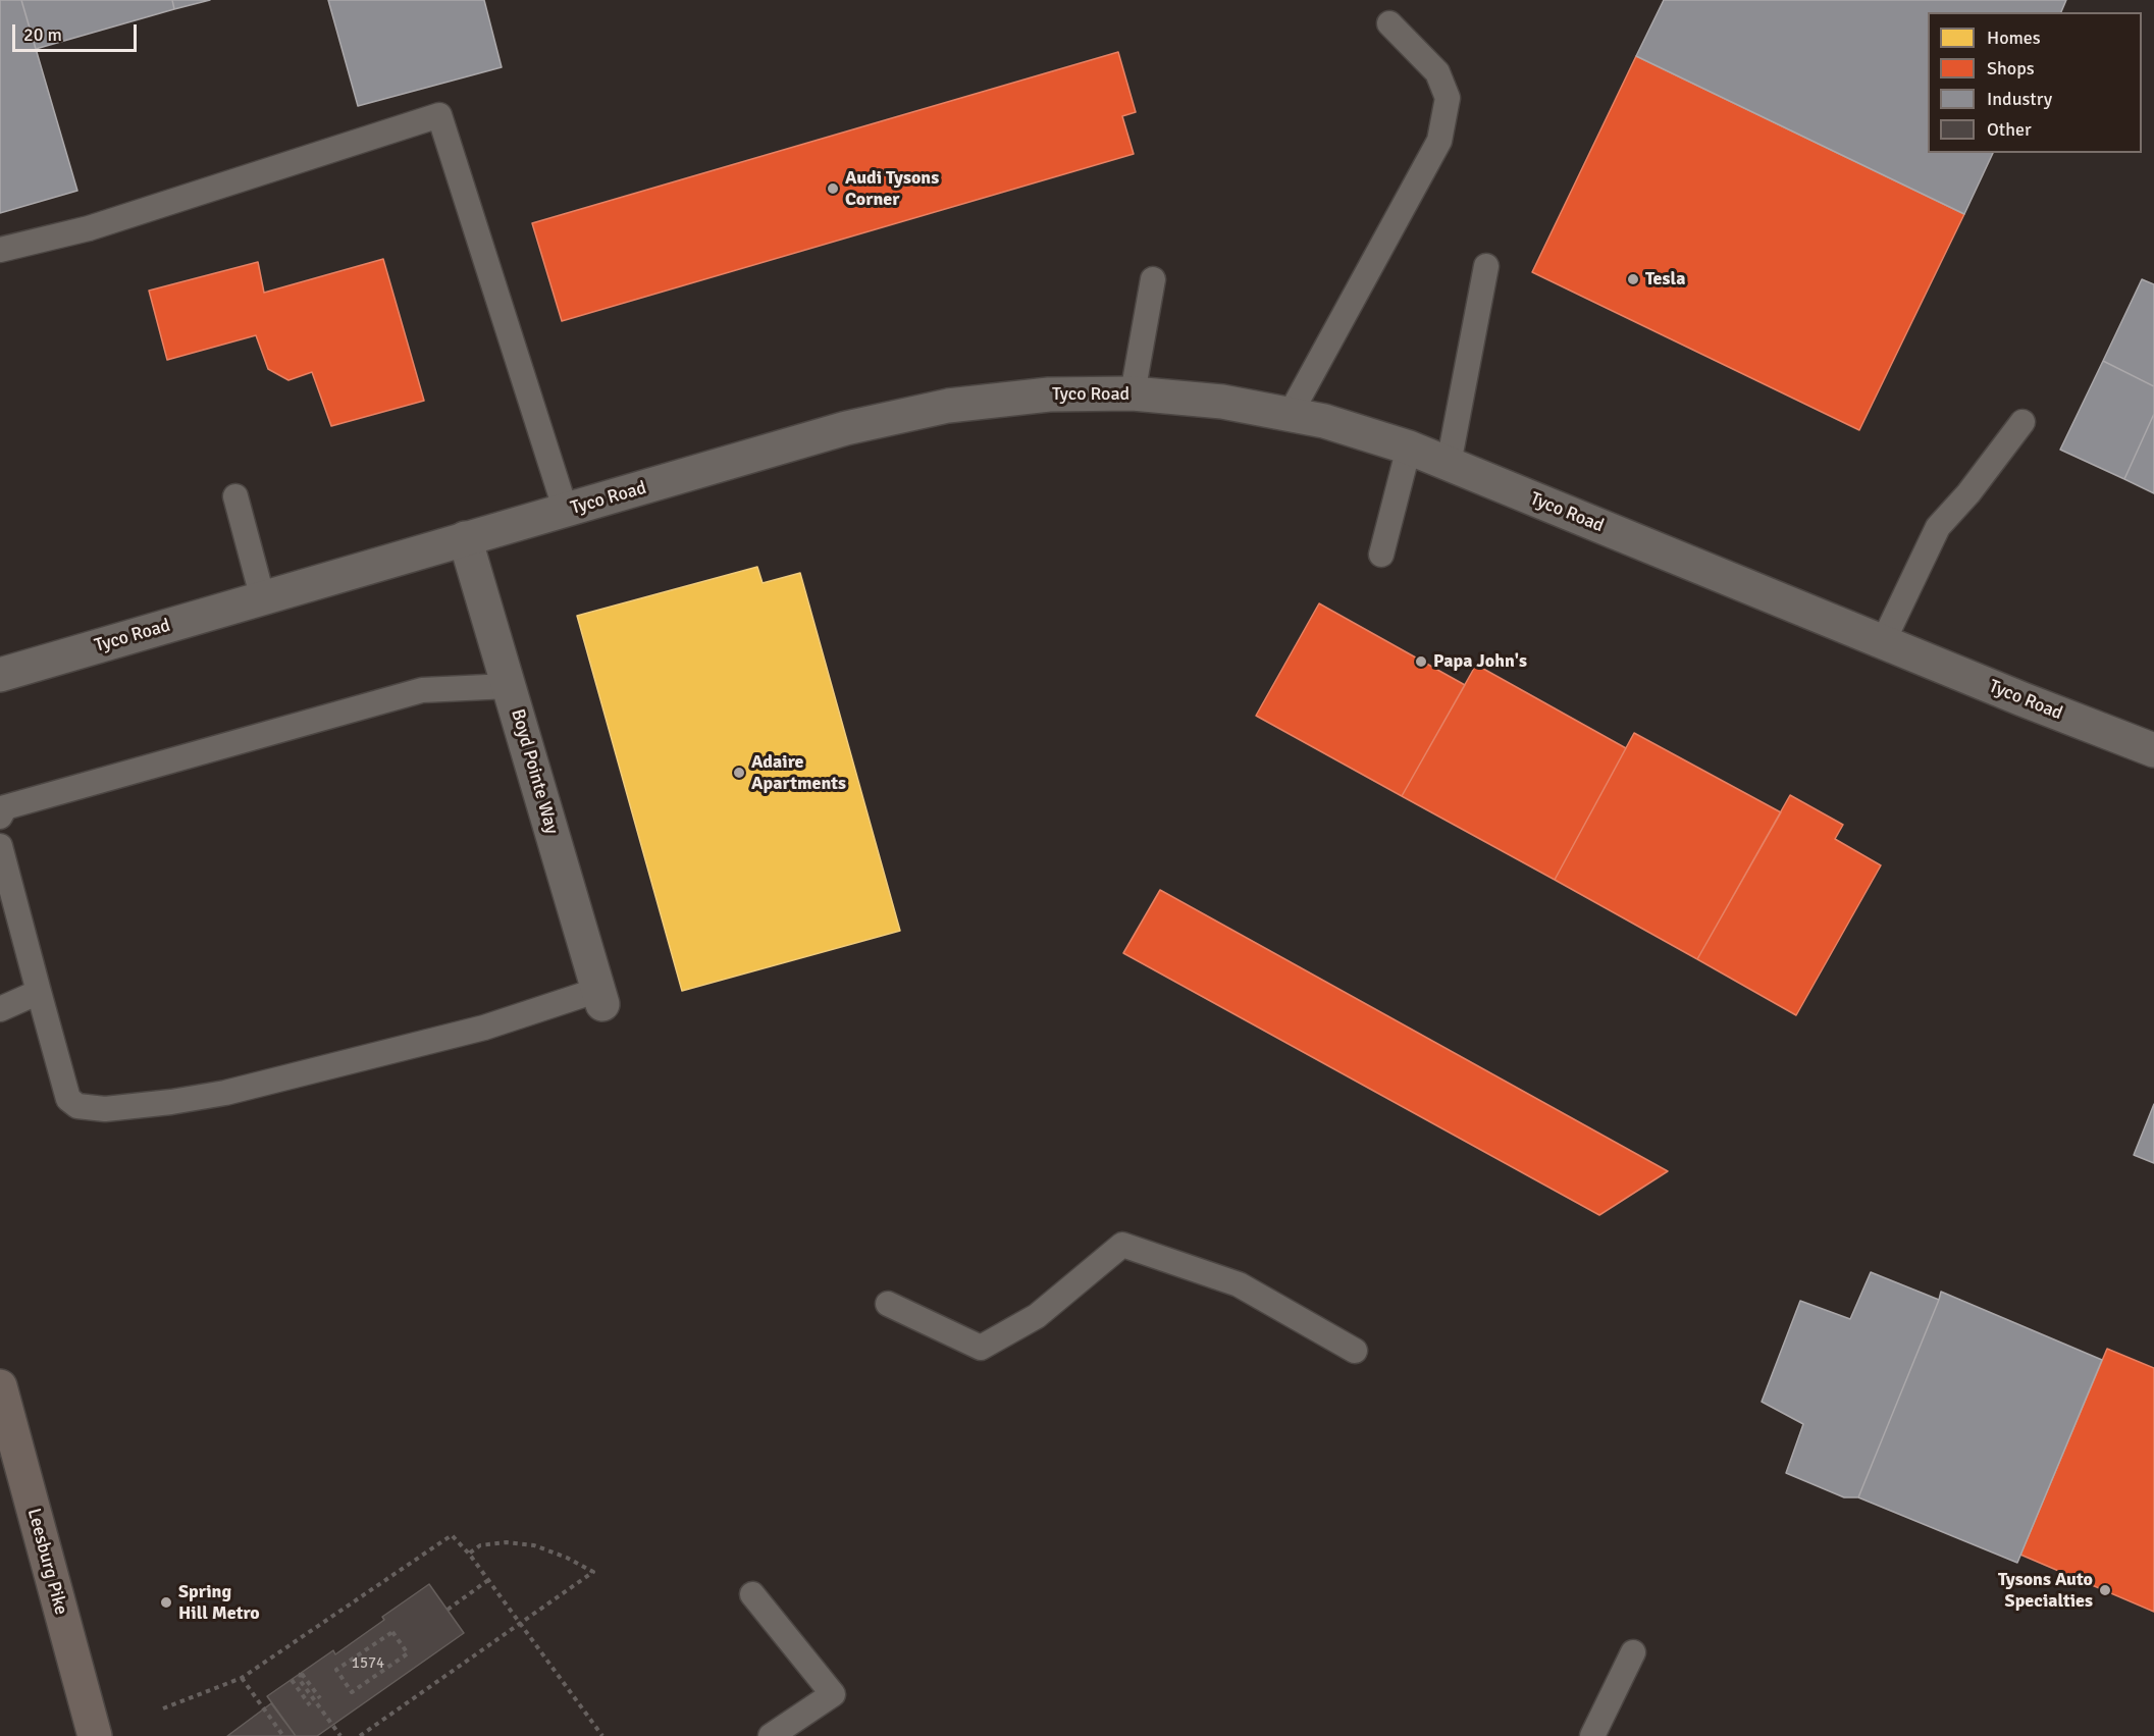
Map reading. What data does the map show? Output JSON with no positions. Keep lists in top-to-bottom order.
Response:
{
  "streets": {
    "highway": ["Leesburg Pike"],
    "street": ["Tyco Road", "Boyd Pointe Way"]
  },
  "crossings": [
    ["Tyco Road", "Boyd Pointe Way"]
  ],
  "places": [
    "Audi Tysons Corner",
    "Tesla",
    "Papa John's",
    "Adaire Apartments",
    "Tysons Auto Specialties",
    "Spring Hill Metro"
  ],
  "house_numbers": ["1574"],
  "legend": [
    "Homes",
    "Shops",
    "Industry",
    "Other"
  ],
  "scale_bar": "20 m"
}
